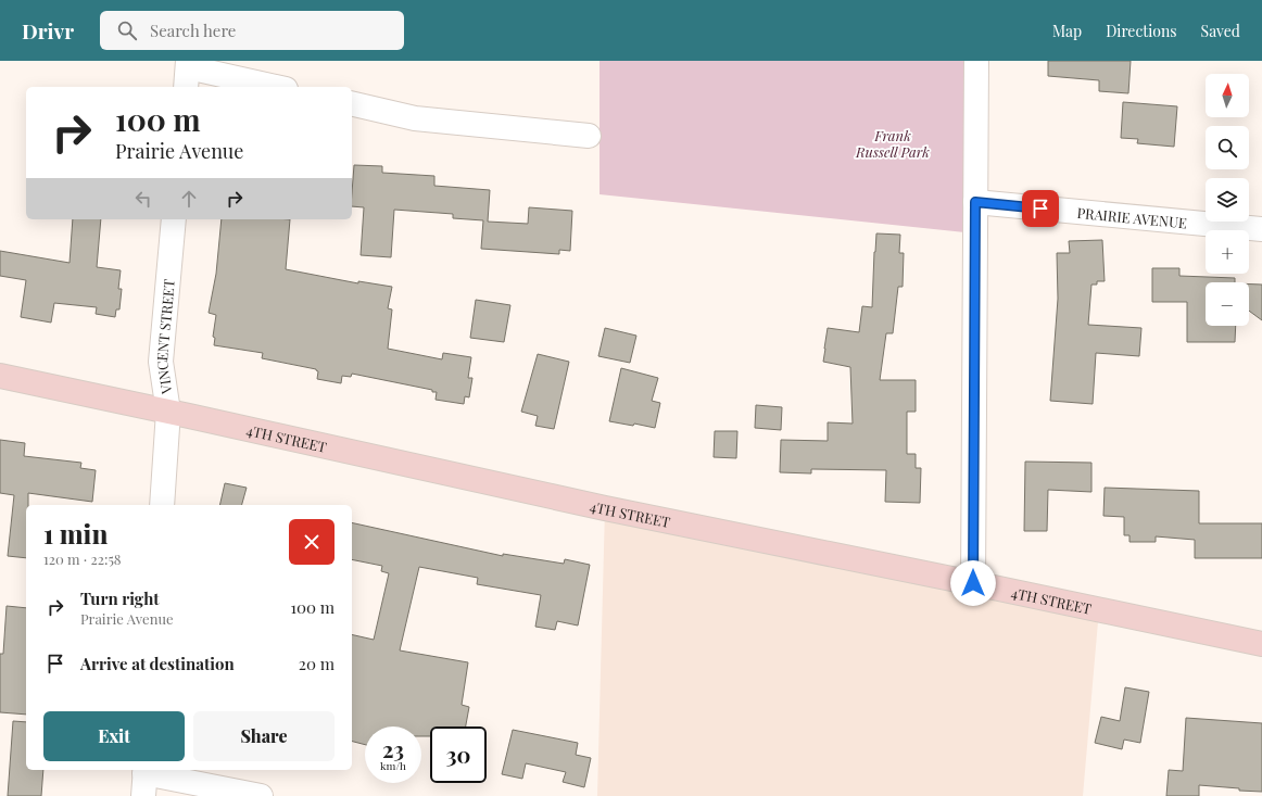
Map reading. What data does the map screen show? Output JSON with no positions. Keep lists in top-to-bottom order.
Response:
{
  "streets": {
    "street": ["PRAIRIE AVENUE", "VINCENT STREET", "4TH STREET"]
  },
  "crossings": [
    ["VINCENT STREET", "4TH STREET"]
  ],
  "parks": ["Frank Russell Park"],
  "north": "top",
  "page": {
    "header": "Drivr",
    "search": "Search here",
    "nav": ["Map", "Directions", "Saved"],
    "map_buttons": ["+", "−"],
    "turn": ["100 m", "Prairie Avenue"],
    "heading": ["1 min", "120 m · 22:58"],
    "list": [
      {
        "name": "Turn right",
        "note": "Prairie Avenue",
        "value": "100 m"
      },
      {
        "name": "Arrive at destination",
        "value": "20 m"
      }
    ],
    "buttons": ["Exit", "Share"],
    "speed": "23 km/h",
    "limit": "30"
  }
}
